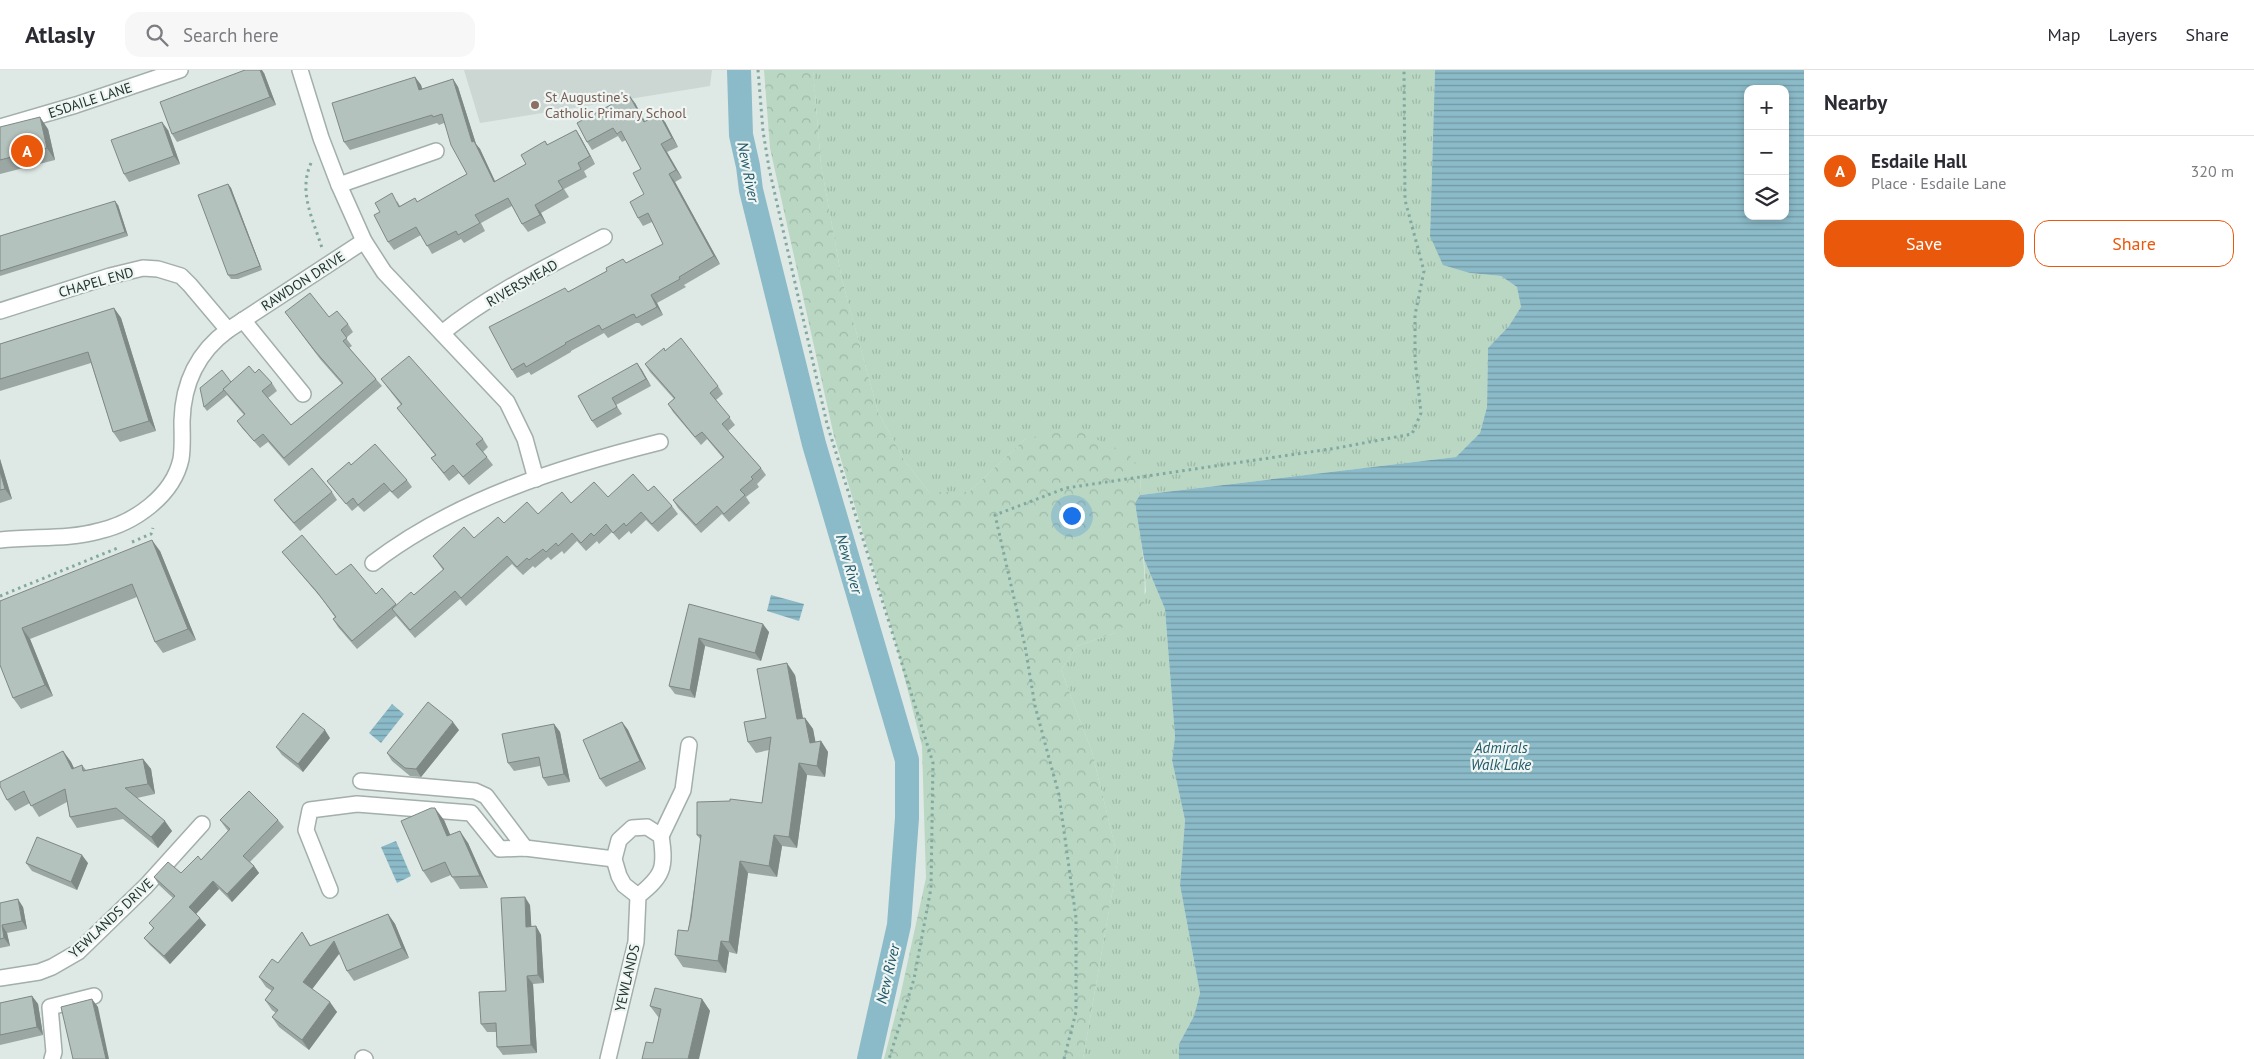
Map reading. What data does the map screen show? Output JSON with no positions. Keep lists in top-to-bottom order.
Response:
{
  "streets": {
    "street": [
      "ESDAILE LANE",
      "RAWDON DRIVE",
      "CHAPEL END",
      "RIVERSMEAD",
      "YEWLANDS DRIVE",
      "YEWLANDS"
    ]
  },
  "crossings": [
    ["RAWDON DRIVE", "CHAPEL END"]
  ],
  "water": ["New River", "Admirals Walk Lake"],
  "places": ["St Augustine's Catholic Primary School"],
  "page": {
    "header": "Atlasly",
    "search": "Search here",
    "nav": ["Map", "Layers", "Share"],
    "heading": "Nearby",
    "map_buttons": ["+", "−"],
    "pins": "A",
    "list": [
      {
        "mark": "A",
        "name": "Esdaile Hall",
        "note": "Place · Esdaile Lane",
        "value": "320 m"
      }
    ],
    "buttons": ["Save", "Share"]
  }
}
